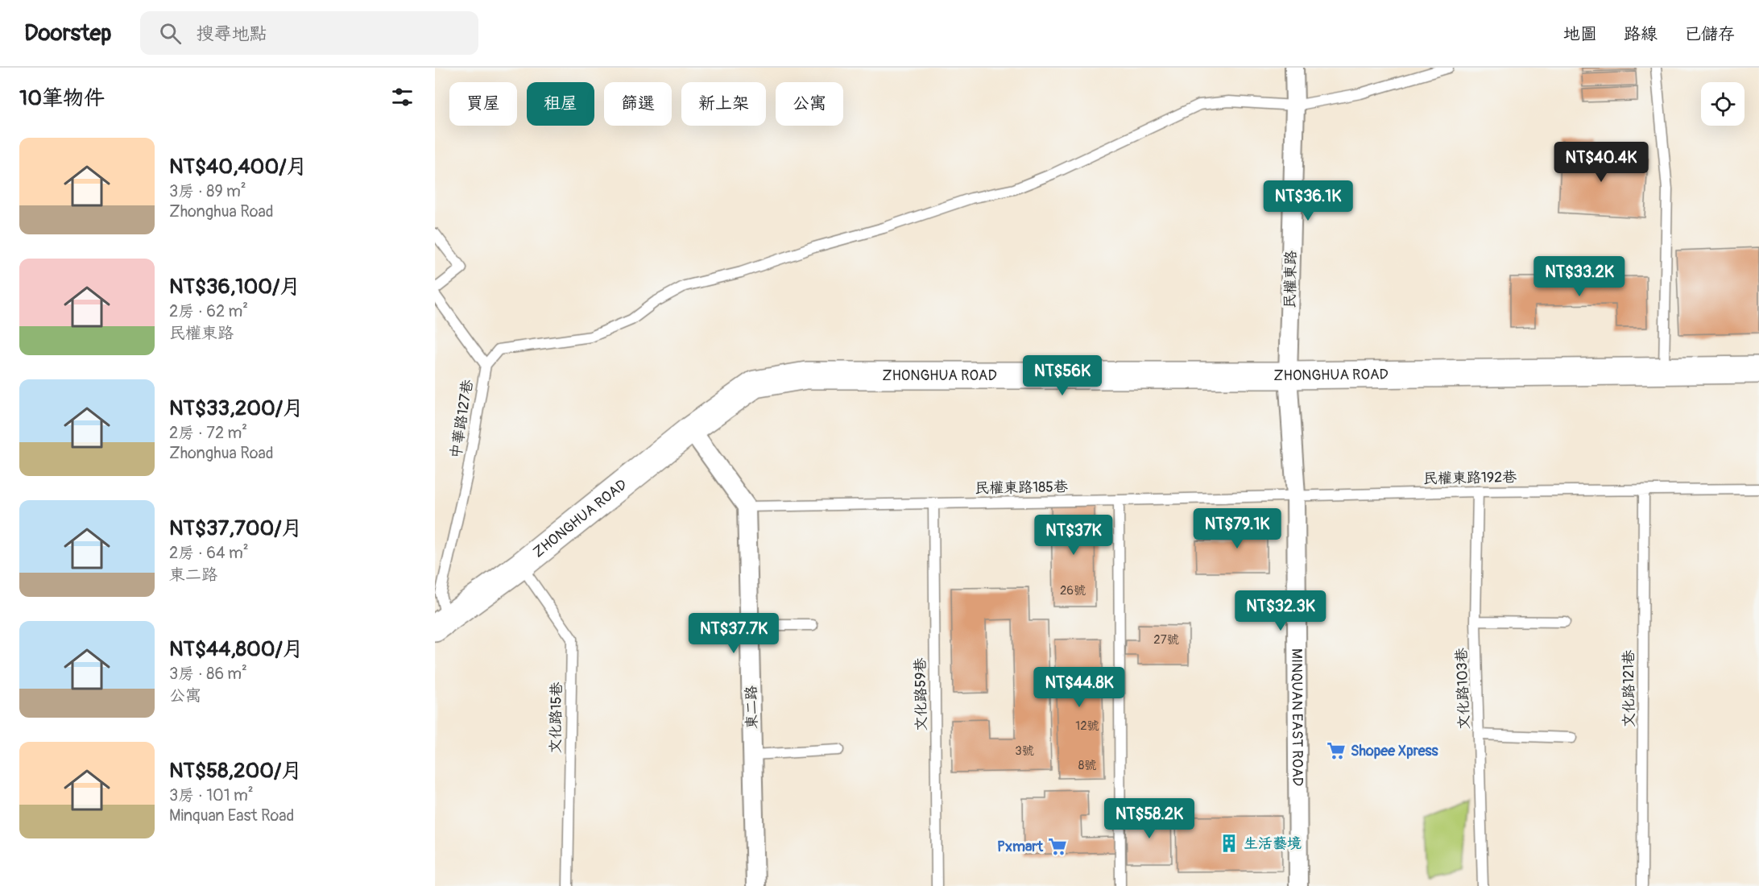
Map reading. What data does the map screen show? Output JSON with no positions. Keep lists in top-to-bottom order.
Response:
{
  "streets": {
    "street": [
      "民權東路",
      "ZHONGHUA ROAD",
      "東二路",
      "MINQUAN EAST ROAD"
    ],
    "lane": [
      "中華路127巷",
      "民權東路192巷",
      "民權東路185巷",
      "文化路103巷",
      "文化路121巷",
      "文化路59巷",
      "文化路15巷"
    ]
  },
  "crossings": [
    ["民權東路", "ZHONGHUA ROAD"],
    ["民權東路", "MINQUAN EAST ROAD"],
    ["ZHONGHUA ROAD", "中華路127巷"],
    ["ZHONGHUA ROAD", "文化路15巷"],
    ["ZHONGHUA ROAD", "MINQUAN EAST ROAD"],
    ["民權東路192巷", "民權東路185巷"],
    ["民權東路192巷", "文化路103巷"],
    ["民權東路192巷", "文化路121巷"],
    ["民權東路192巷", "MINQUAN EAST ROAD"],
    ["民權東路185巷", "文化路59巷"],
    ["民權東路185巷", "東二路"],
    ["民權東路185巷", "MINQUAN EAST ROAD"]
  ],
  "places": {
    "supermarket": ["Shopee Xpress", "Pxmart"],
    "building": ["生活藝境"]
  },
  "house_numbers": [
    "26號",
    "27號",
    "12號",
    "3號",
    "8號"
  ],
  "page": {
    "header": "Doorstep",
    "search": "搜尋地點",
    "nav": ["地圖", "路線", "已儲存"],
    "heading": "10筆物件",
    "chip": [
      "買屋",
      "租屋",
      "篩選",
      "新上架",
      "公寓"
    ],
    "list": [
      {
        "name": "NT$40,400/月",
        "note": "3房 · 89 m² · Zhonghua Road"
      },
      {
        "name": "NT$36,100/月",
        "note": "2房 · 62 m² · 民權東路"
      },
      {
        "name": "NT$33,200/月",
        "note": "2房 · 72 m² · Zhonghua Road"
      },
      {
        "name": "NT$37,700/月",
        "note": "2房 · 64 m² · 東二路"
      },
      {
        "name": "NT$44,800/月",
        "note": "3房 · 86 m² · 公寓"
      },
      {
        "name": "NT$58,200/月",
        "note": "3房 · 101 m² · Minquan East Road"
      }
    ],
    "price": [
      "NT$40.4K",
      "NT$36.1K",
      "NT$33.2K",
      "NT$56K",
      "NT$79.1K",
      "NT$37K",
      "NT$32.3K",
      "NT$37.7K",
      "NT$44.8K",
      "NT$58.2K"
    ]
  }
}
